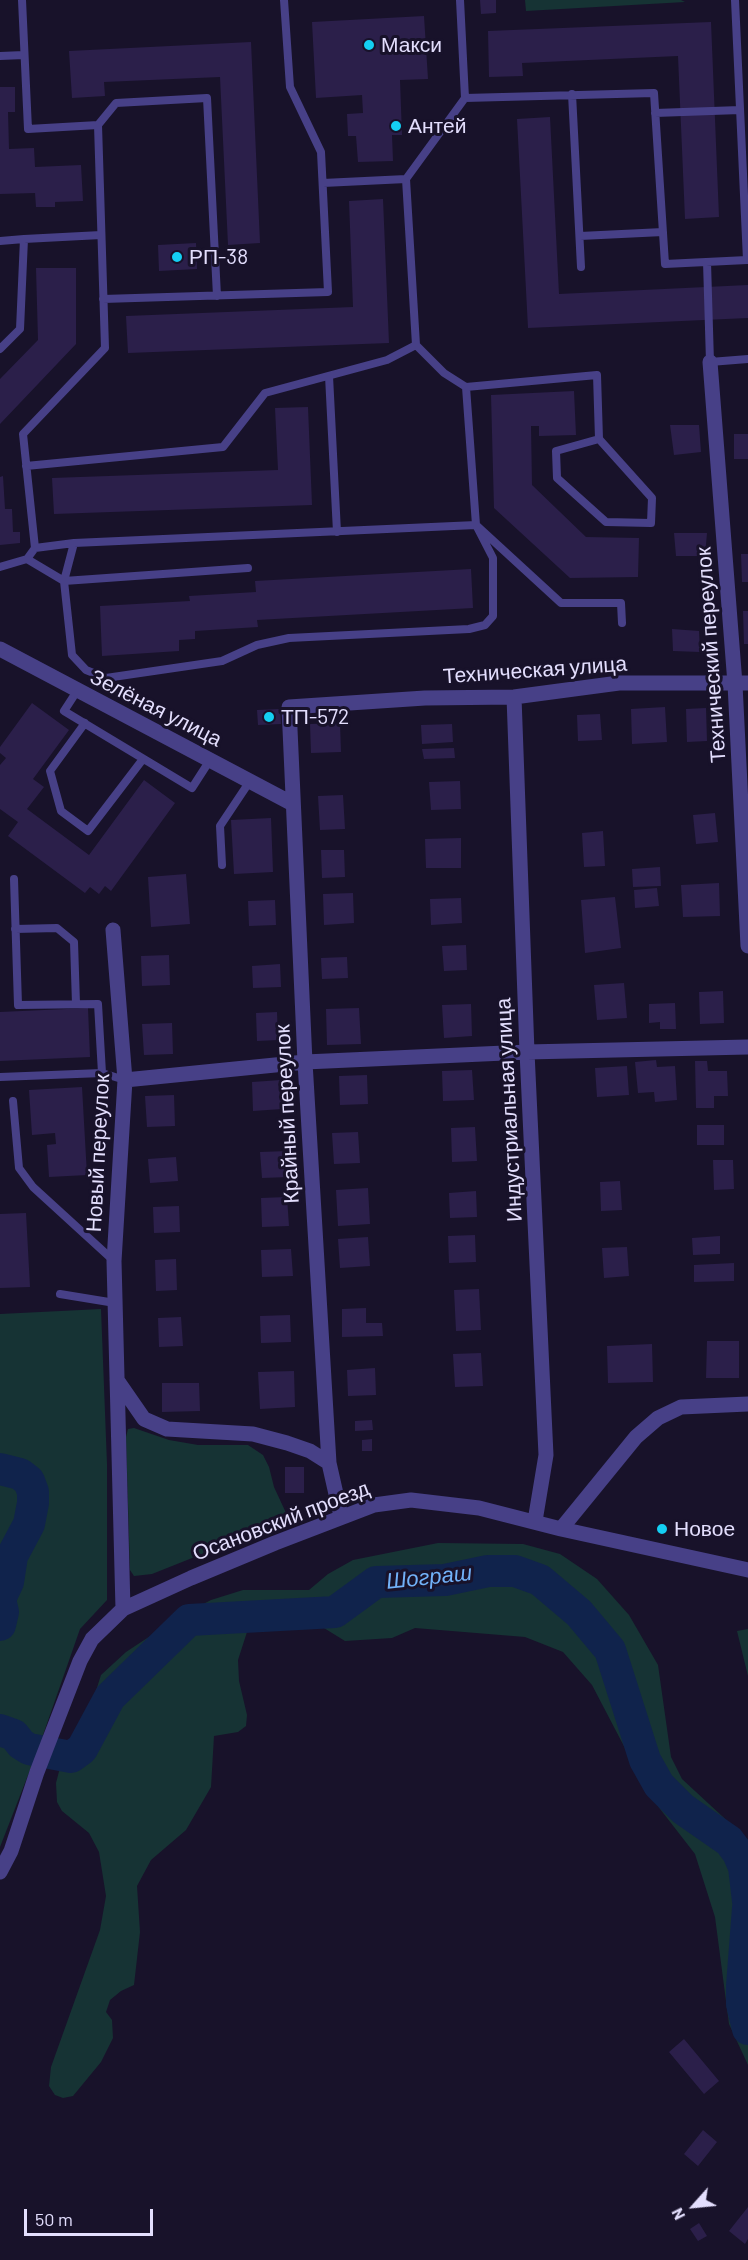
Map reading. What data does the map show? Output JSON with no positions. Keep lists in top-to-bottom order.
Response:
{
  "streets": {
    "street": [
      "Технический переулок",
      "Техническая улица",
      "Зелёная улица",
      "Индустриальная улица",
      "Крайный переулок",
      "Новый переулок",
      "Осановский проезд"
    ]
  },
  "crossings": [
    ["Технический переулок", "Техническая улица"],
    ["Техническая улица", "Индустриальная улица"],
    ["Техническая улица", "Крайный переулок"],
    ["Зелёная улица", "Крайный переулок"],
    ["Индустриальная улица", "Осановский проезд"],
    ["Крайный переулок", "Осановский проезд"],
    ["Новый переулок", "Осановский проезд"]
  ],
  "water": ["Шограш"],
  "places": [
    "Макси",
    "Антей",
    "РП-38",
    "ТП-572",
    "Новое"
  ],
  "scale_bar": "50 m",
  "north": "bottom left"
}
